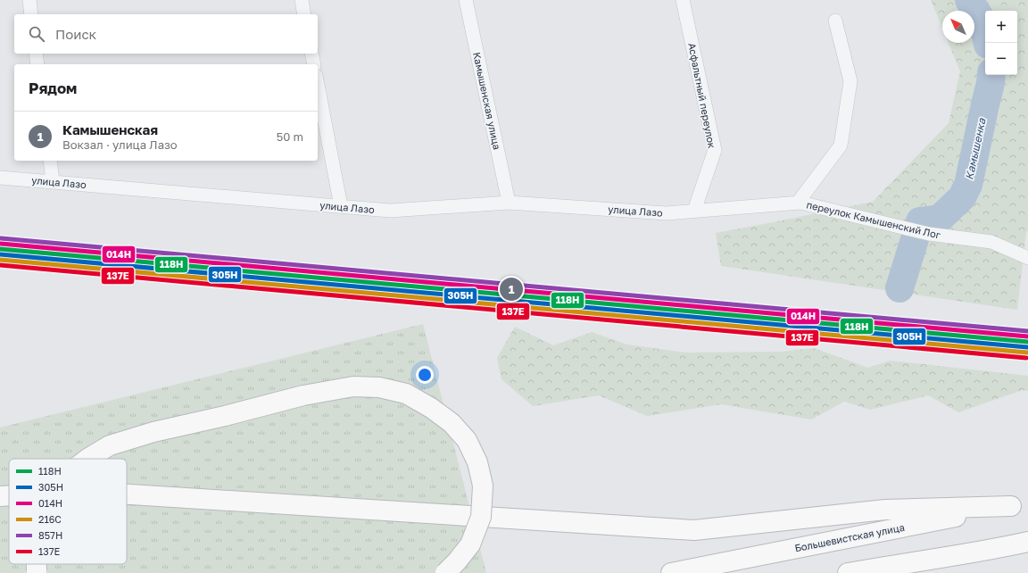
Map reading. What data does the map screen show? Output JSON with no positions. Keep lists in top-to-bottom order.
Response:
{
  "streets": {
    "highway": ["Большевистская улица"],
    "street": [
      "Асфальтный переулок",
      "Камышенская улица",
      "улица Лазо",
      "переулок Камышенский Лог"
    ]
  },
  "crossings": [
    ["Асфальтный переулок", "улица Лазо"],
    ["Асфальтный переулок", "переулок Камышенский Лог"],
    ["Камышенская улица", "улица Лазо"],
    ["улица Лазо", "переулок Камышенский Лог"]
  ],
  "water": ["Камышенка"],
  "lines": [
    "transit line 857Н",
    "transit line 014Н",
    "transit line 118Н",
    "transit line 305Н",
    "transit line 216С",
    "transit line 137Е"
  ],
  "legend": [
    "118Н",
    "305Н",
    "014Н",
    "216С",
    "857Н",
    "137Е"
  ],
  "north": "top left",
  "page": {
    "map_buttons": ["+", "−"],
    "search": "Поиск",
    "heading": "Рядом",
    "list": [
      {
        "mark": "1",
        "name": "Камышенская",
        "note": "Вокзал · улица Лазо",
        "value": "50 m"
      }
    ],
    "pins": "1"
  }
}
